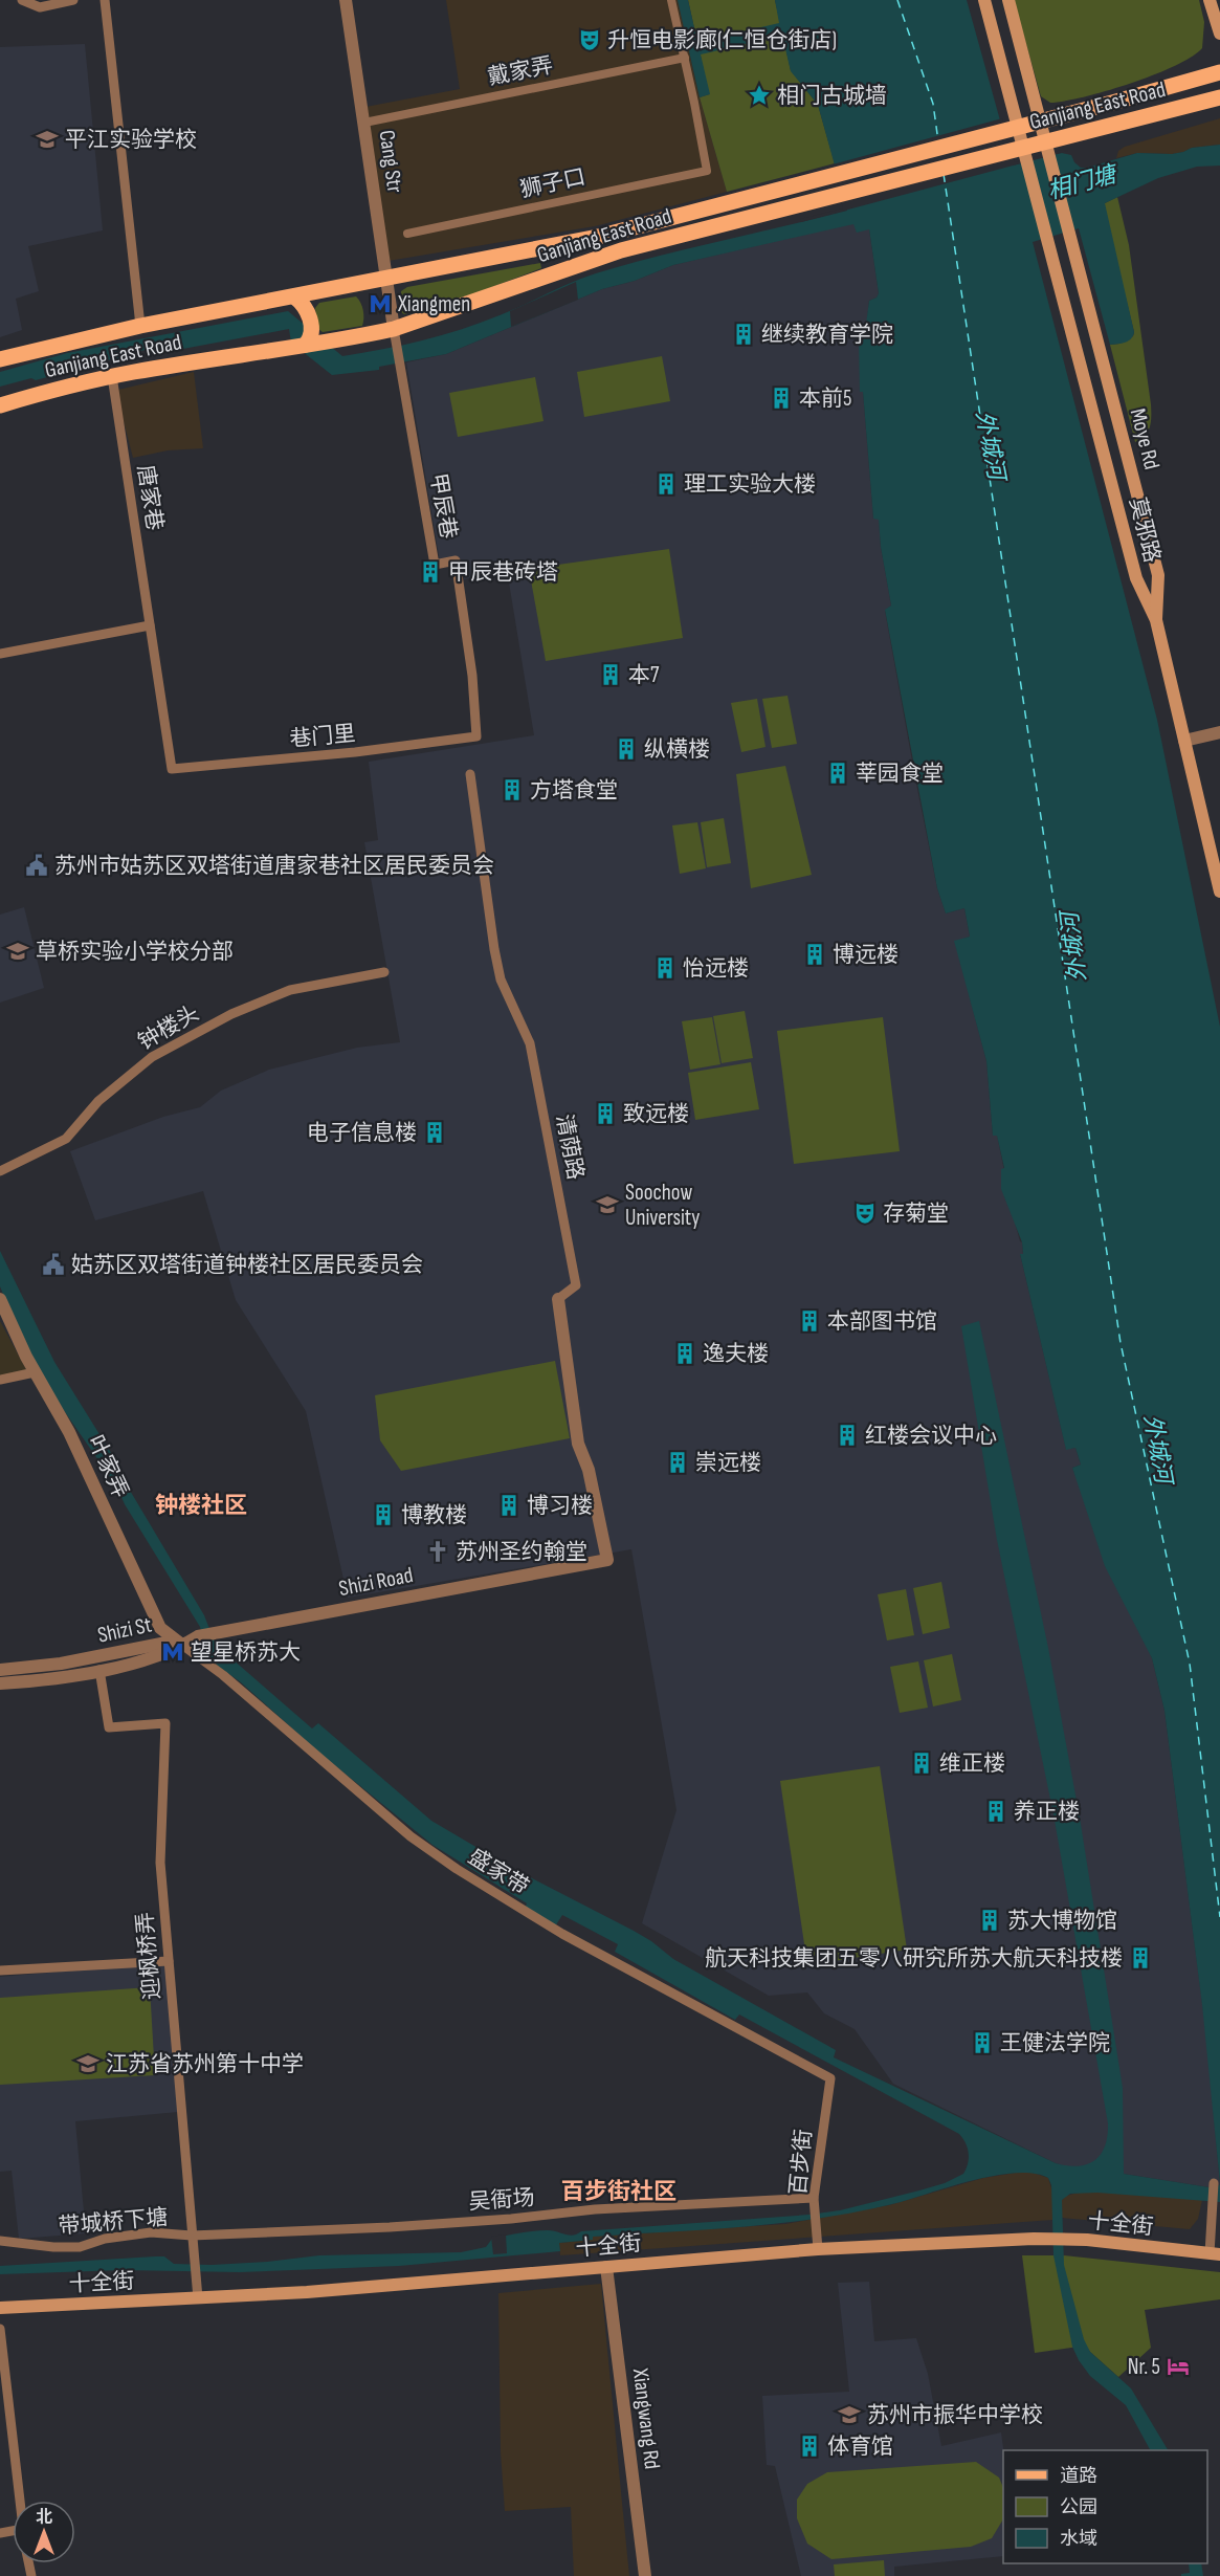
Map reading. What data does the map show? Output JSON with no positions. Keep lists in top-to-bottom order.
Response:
{
  "streets": {
    "main road": [
      "Ganjiang East Road",
      "Moye Rd",
      "莫邪路",
      "十全街"
    ],
    "street": [
      "戴家弄",
      "Cang Str",
      "狮子口",
      "唐家巷",
      "甲辰巷",
      "巷门里",
      "钟楼头",
      "清荫路",
      "叶家弄",
      "Shizi St",
      "盛家带",
      "迎枫桥弄",
      "百步街",
      "吴衙场",
      "带城桥下塘",
      "Xiangwang Rd"
    ]
  },
  "crossings": [
    ["戴家弄", "Cang Str"],
    ["戴家弄", "狮子口"],
    ["Ganjiang East Road", "Cang Str"],
    ["Ganjiang East Road", "唐家巷"],
    ["Ganjiang East Road", "甲辰巷"],
    ["Cang Str", "甲辰巷"],
    ["Moye Rd", "莫邪路"],
    ["唐家巷", "巷门里"],
    ["甲辰巷", "巷门里"],
    ["清荫路", "叶家弄"],
    ["清荫路", "Shizi St"],
    ["清荫路", "盛家带"],
    ["叶家弄", "Shizi St"],
    ["叶家弄", "盛家带"],
    ["Shizi St", "盛家带"],
    ["Shizi St", "迎枫桥弄"],
    ["盛家带", "百步街"],
    ["迎枫桥弄", "吴衙场"],
    ["迎枫桥弄", "带城桥下塘"],
    ["迎枫桥弄", "十全街"],
    ["百步街", "吴衙场"],
    ["百步街", "十全街"],
    ["吴衙场", "带城桥下塘"],
    ["十全街", "Xiangwang Rd"]
  ],
  "districts": ["钟楼社区", "百步街社区"],
  "water": ["相门塘", "外城河"],
  "places": {
    "theatre": ["升恒电影廊(仁恒仓街店)", "存菊堂"],
    "place": ["相门古城墙"],
    "school or university": [
      "平江实验学校",
      "草桥实验小学校分部",
      "Soochow University",
      "江苏省苏州第十中学",
      "苏州市振华中学校"
    ],
    "metro station": ["Xiangmen", "望星桥苏大"],
    "building": [
      "继续教育学院",
      "本前5",
      "理工实验大楼",
      "甲辰巷砖塔",
      "本7",
      "纵横楼",
      "莘园食堂",
      "方塔食堂",
      "博远楼",
      "怡远楼",
      "致远楼",
      "电子信息楼",
      "本部图书馆",
      "逸夫楼",
      "红楼会议中心",
      "崇远楼",
      "博习楼",
      "博教楼",
      "维正楼",
      "养正楼",
      "苏大博物馆",
      "航天科技集团五零八研究所苏大航天科技楼",
      "王健法学院",
      "体育馆"
    ],
    "public building": ["苏州市姑苏区双塔街道唐家巷社区居民委员会", "姑苏区双塔街道钟楼社区居民委员会"],
    "church": ["苏州圣约翰堂"],
    "hotel": ["Nr. 5"]
  },
  "legend": ["道路", "公园", "水域"],
  "north": "top"
}
